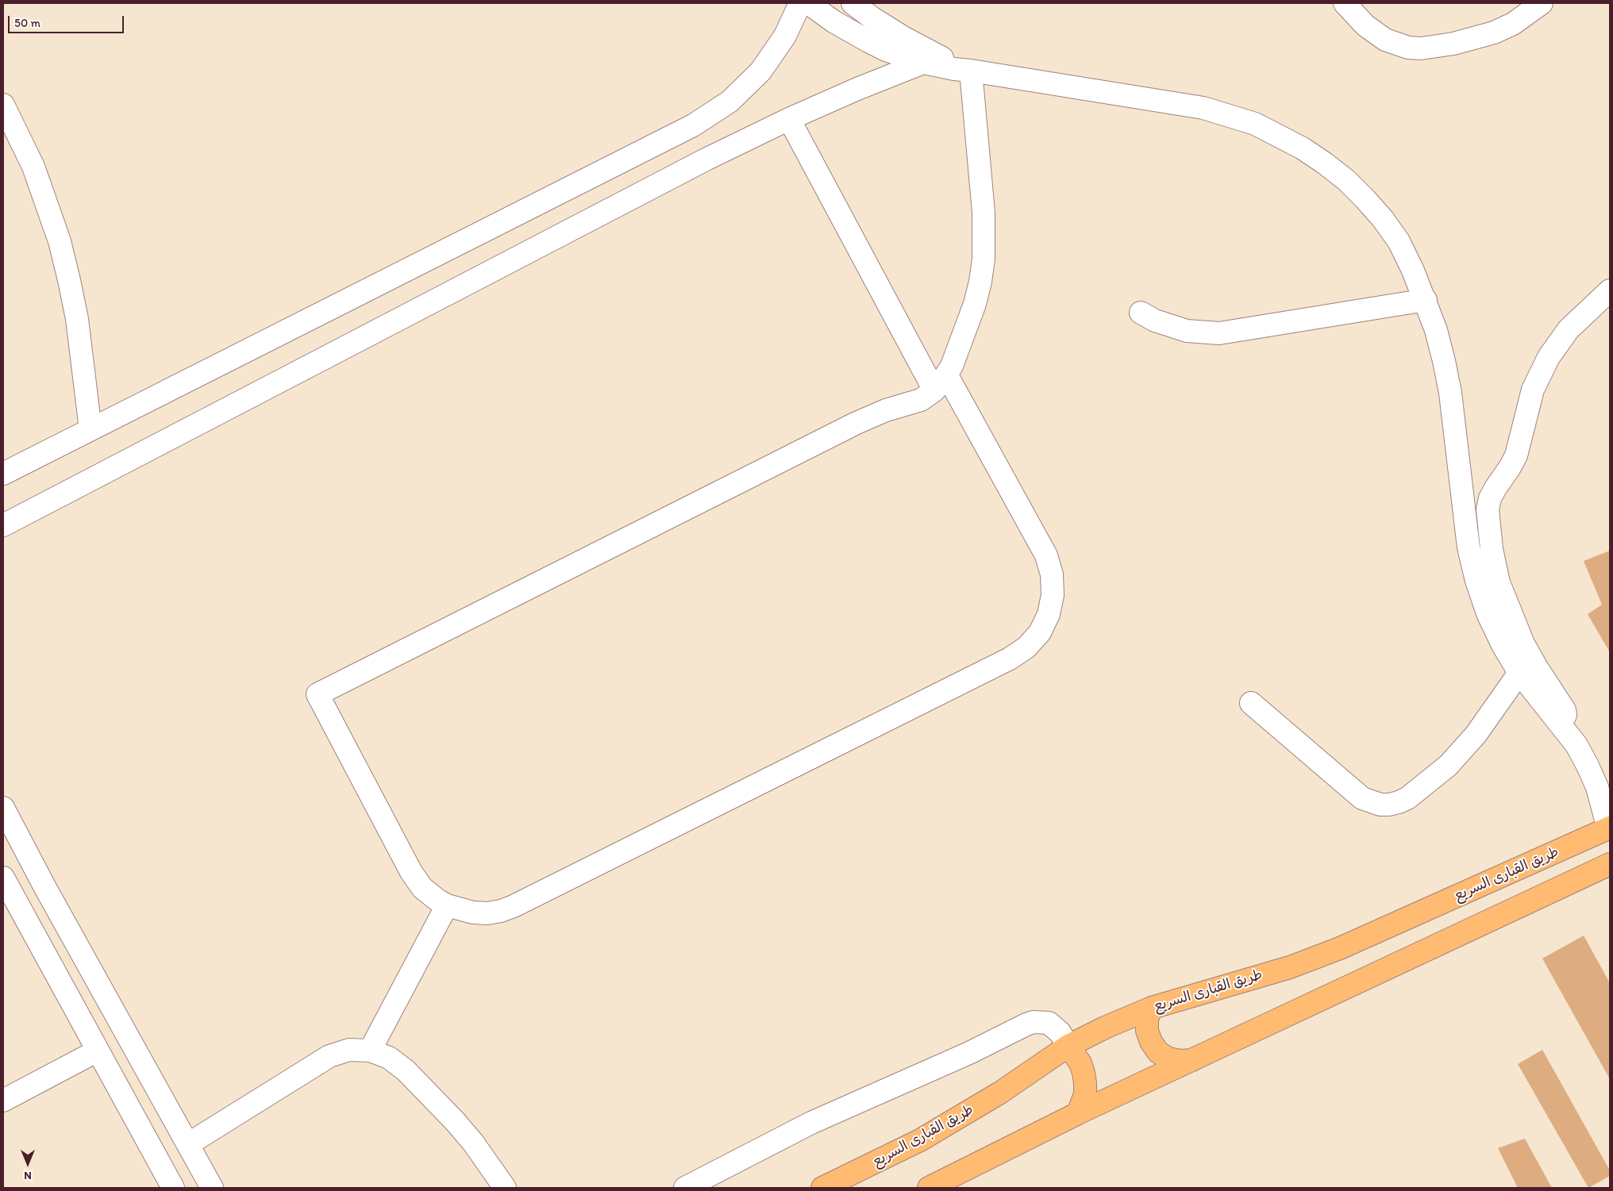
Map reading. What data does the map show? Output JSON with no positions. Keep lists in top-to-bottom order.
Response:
{
  "streets": {
    "highway": ["طريق القبارى السريع"]
  },
  "scale_bar": "50 m",
  "north": "bottom"
}
